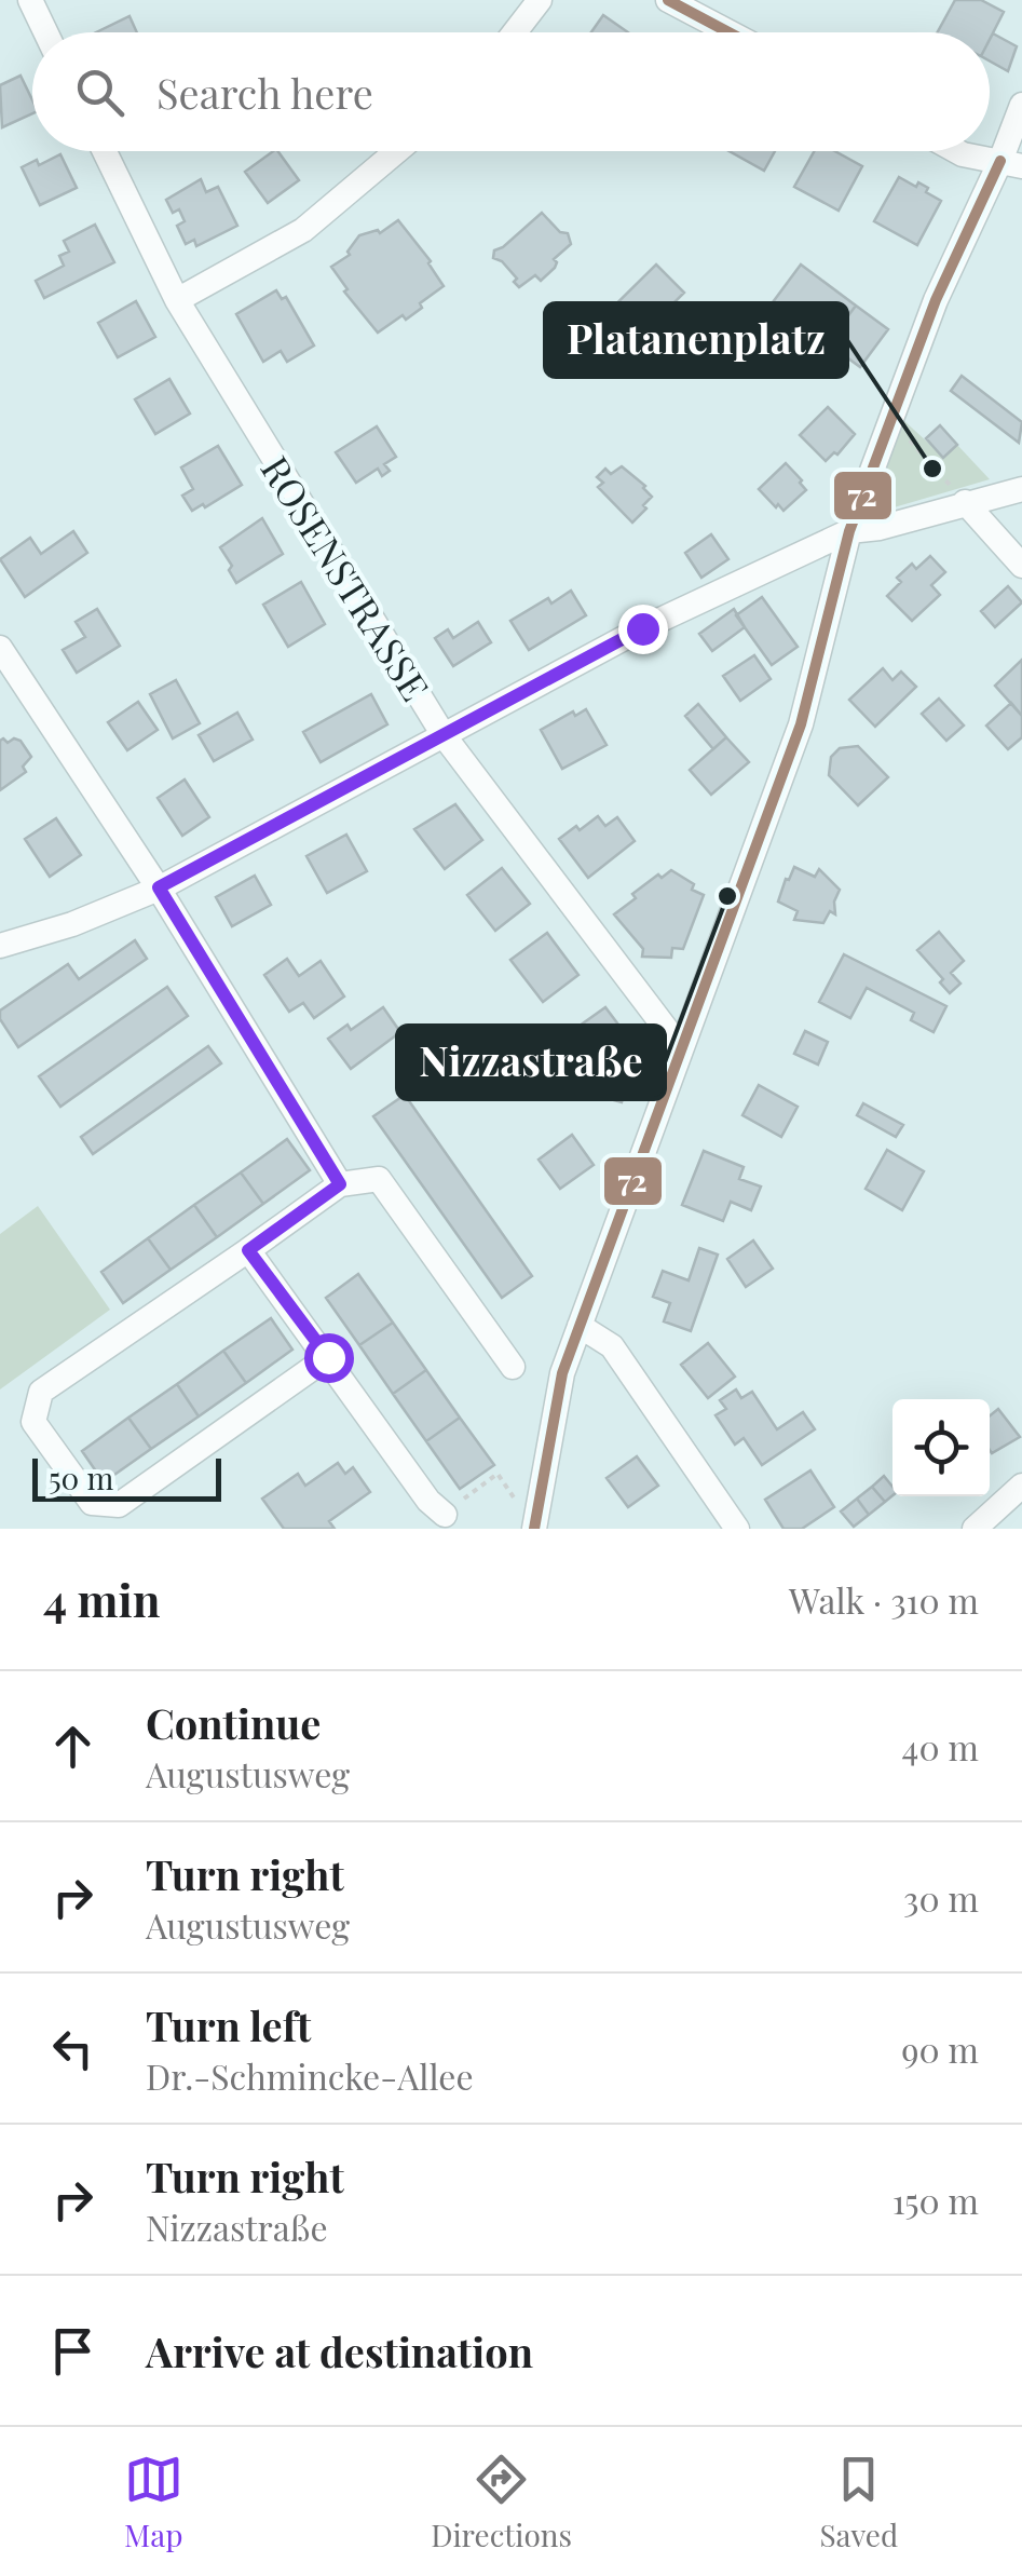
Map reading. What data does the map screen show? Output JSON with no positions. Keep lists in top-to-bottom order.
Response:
{
  "streets": {
    "street": ["ROSENSTRASSE"]
  },
  "places": ["Platanenplatz", "Nizzastraße"],
  "lines": ["transit line 72"],
  "scale_bar": "50 m",
  "page": {
    "search": "Search here",
    "scale": "50 m",
    "heading": ["4 min", "Walk · 310 m"],
    "list": [
      ["Continue", "Augustusweg", "40 m"],
      ["Turn right", "Augustusweg", "30 m"],
      ["Turn left", "Dr.-Schmincke-Allee", "90 m"],
      ["Turn right", "Nizzastraße", "150 m"],
      "Arrive at destination"
    ],
    "nav": ["Map", "Directions", "Saved"]
  }
}
